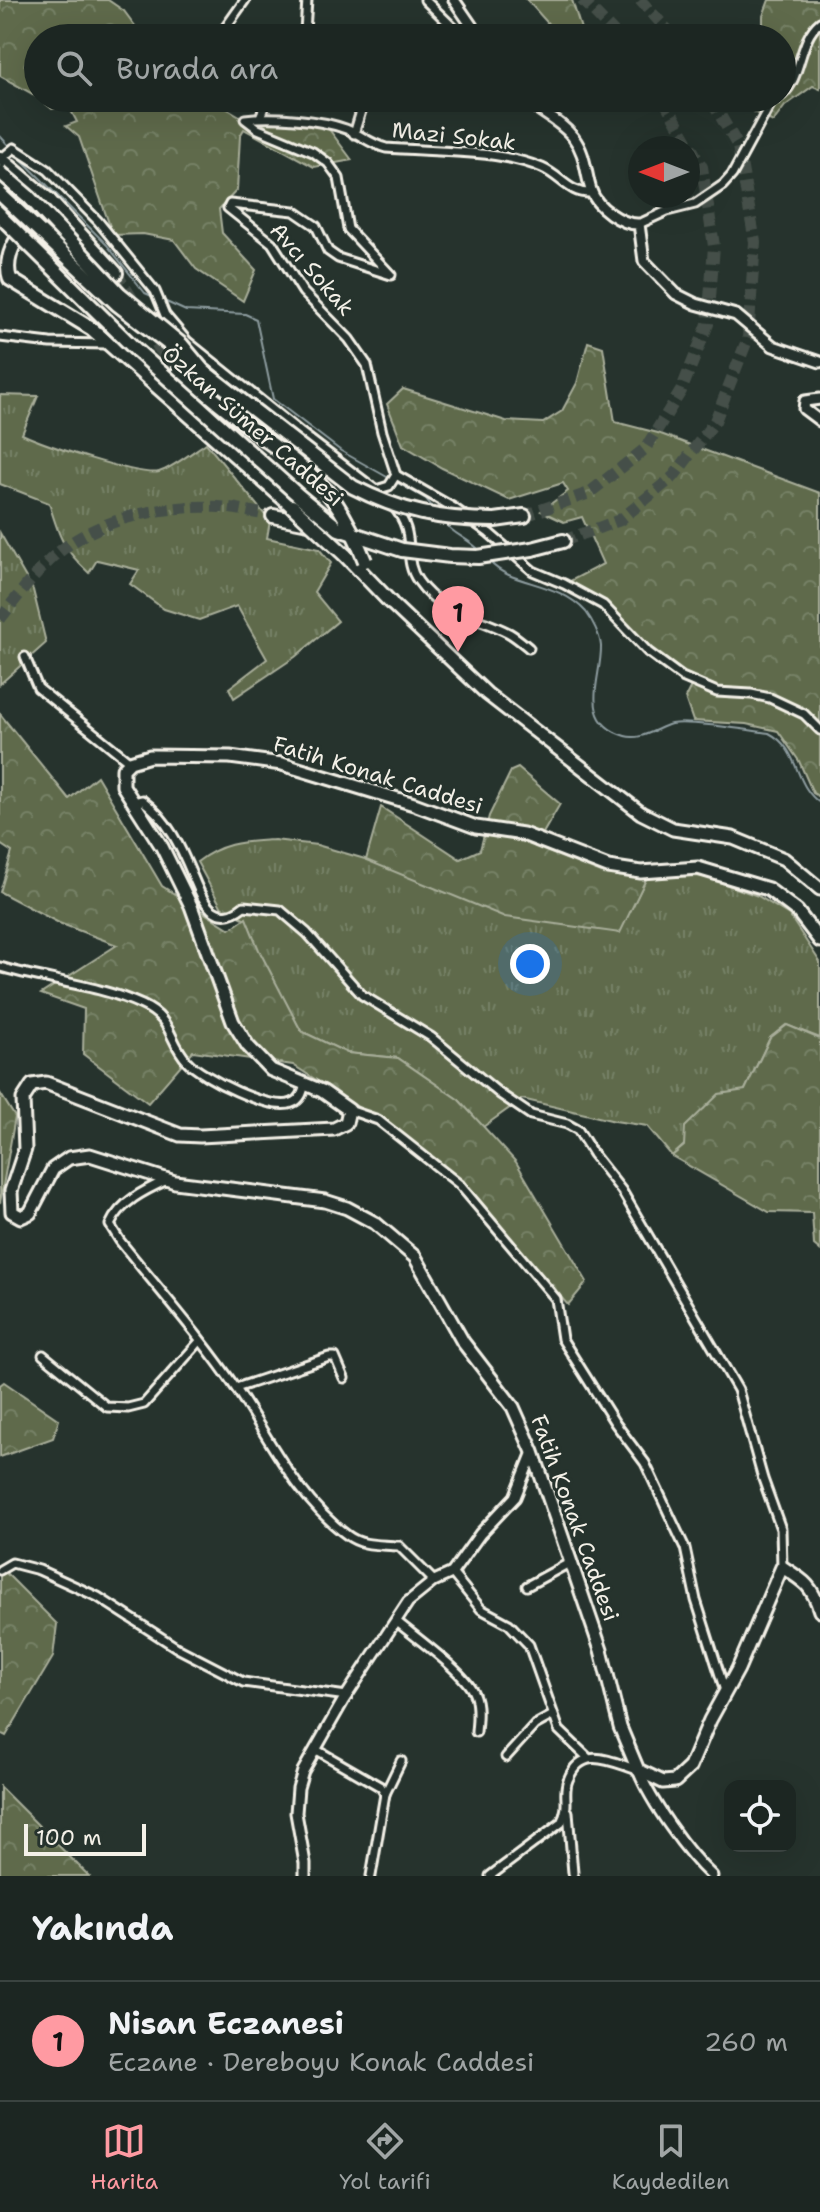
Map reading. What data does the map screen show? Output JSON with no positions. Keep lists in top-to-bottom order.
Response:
{
  "streets": {
    "main road": ["Özkan Sümer Caddesi", "Fatih Konak Caddesi"],
    "street": ["Mazi Sokak", "Avcı Sokak"]
  },
  "scale_bar": "100 m",
  "north": "left",
  "page": {
    "search": "Burada ara",
    "pins": "1",
    "scale": "100 m",
    "heading": "Yakında",
    "list": [
      {
        "mark": "1",
        "name": "Nisan Eczanesi",
        "note": "Eczane · Dereboyu Konak Caddesi",
        "value": "260 m"
      }
    ],
    "nav": ["Harita", "Yol tarifi", "Kaydedilen"]
  }
}
